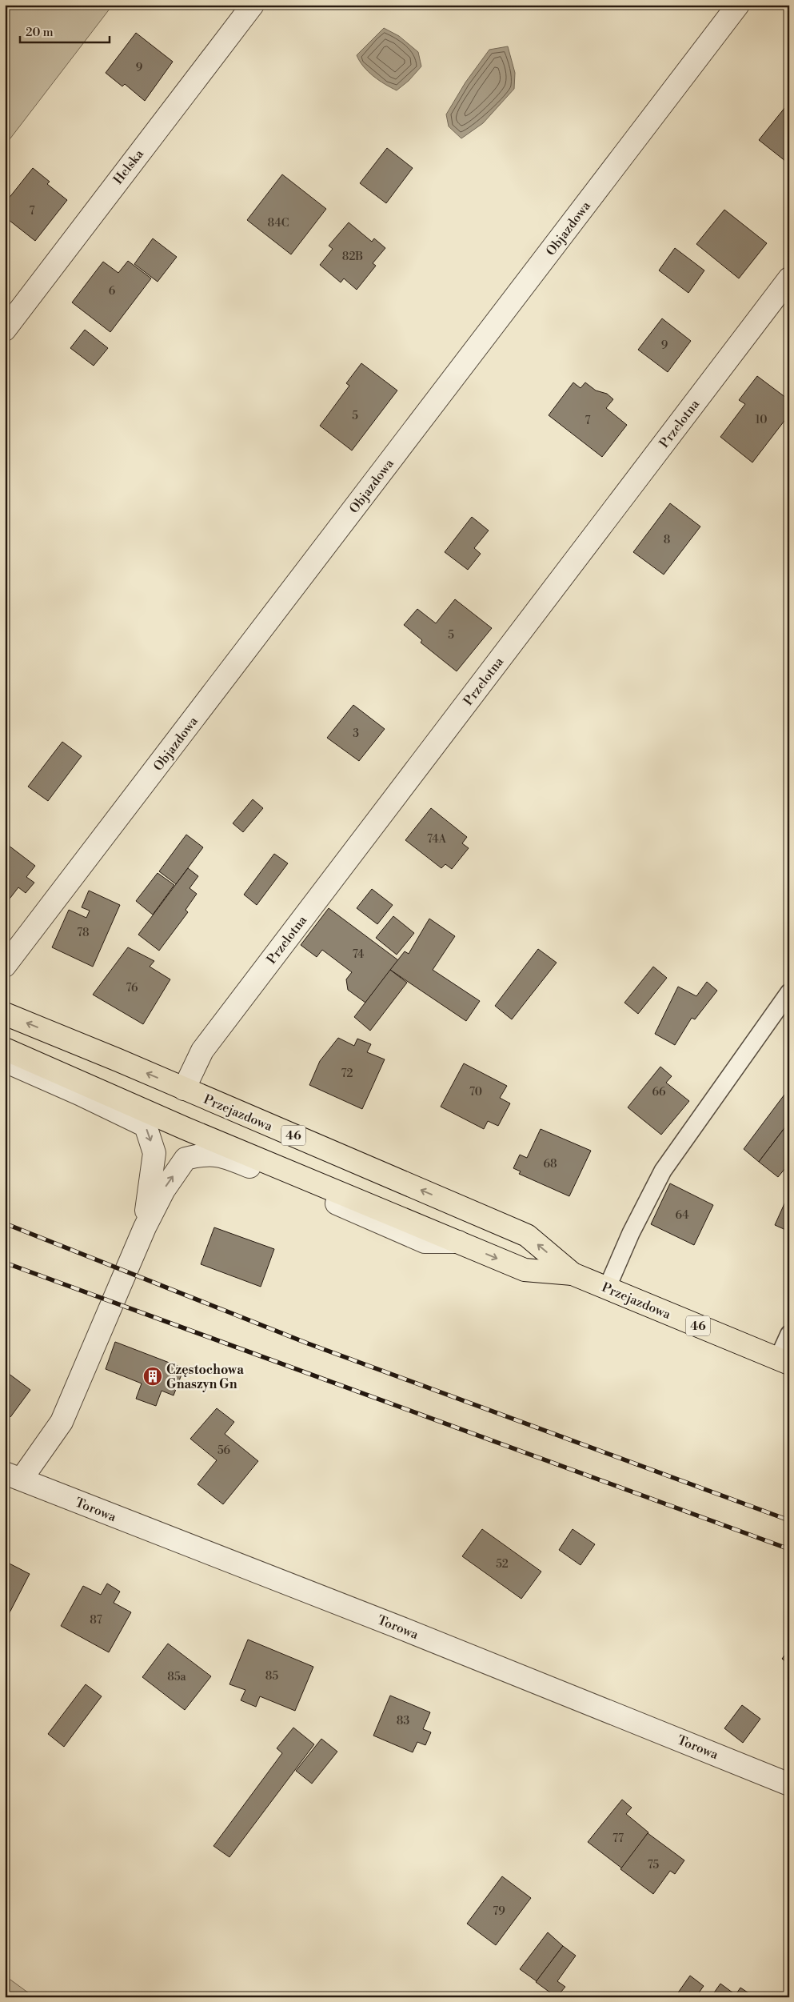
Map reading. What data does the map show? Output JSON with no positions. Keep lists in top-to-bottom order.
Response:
{
  "streets": {
    "main road": ["Przejazdowa", "46"],
    "street": [
      "Helska",
      "Objazdowa",
      "Przelotna",
      "Torowa"
    ]
  },
  "crossings": [
    ["Przelotna", "Przejazdowa"]
  ],
  "places": {
    "building": ["Częstochowa Gnaszyn Gn"]
  },
  "house_numbers": [
    "9",
    "7",
    "84C",
    "82B",
    "6",
    "9",
    "5",
    "10",
    "7",
    "8",
    "5",
    "3",
    "74A",
    "78",
    "74",
    "76",
    "72",
    "70",
    "66",
    "68",
    "64",
    "56",
    "52",
    "87",
    "85",
    "85a",
    "83",
    "77",
    "75",
    "79"
  ],
  "scale_bar": "20 m"
}
